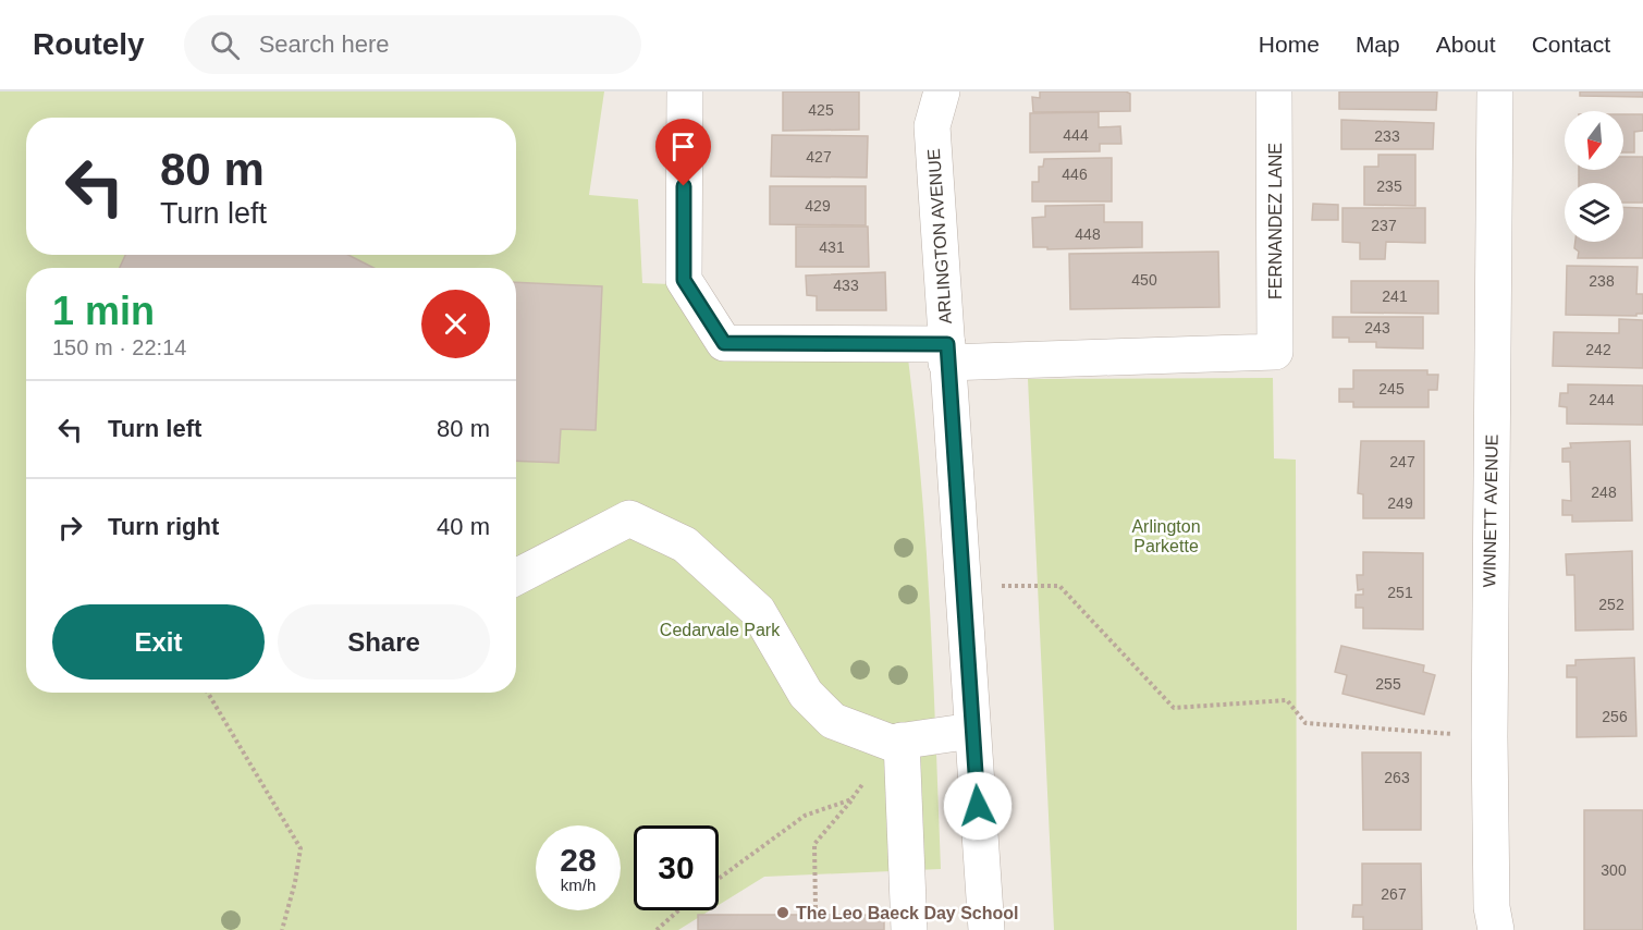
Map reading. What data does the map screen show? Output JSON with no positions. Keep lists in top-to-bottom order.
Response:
{
  "streets": {
    "street": ["FERNANDEZ LANE", "ARLINGTON AVENUE", "WINNETT AVENUE"]
  },
  "crossings": [
    ["FERNANDEZ LANE", "ARLINGTON AVENUE"]
  ],
  "parks": ["Arlington Parkette", "Cedarvale Park"],
  "places": ["The Leo Baeck Day School"],
  "house_numbers": [
    "425",
    "444",
    "233",
    "427",
    "446",
    "235",
    "429",
    "237",
    "448",
    "431",
    "450",
    "238",
    "433",
    "241",
    "243",
    "242",
    "245",
    "244",
    "247",
    "248",
    "249",
    "251",
    "252",
    "255",
    "256",
    "263",
    "300",
    "267"
  ],
  "north": "bottom",
  "page": {
    "header": "Routely",
    "search": "Search here",
    "nav": [
      "Home",
      "Map",
      "About",
      "Contact"
    ],
    "turn": ["80 m", "Turn left"],
    "heading": ["1 min", "150 m · 22:14"],
    "list": [
      {
        "name": "Turn left",
        "value": "80 m"
      },
      {
        "name": "Turn right",
        "value": "40 m"
      }
    ],
    "buttons": ["Exit", "Share"],
    "speed": "28 km/h",
    "limit": "30"
  }
}
